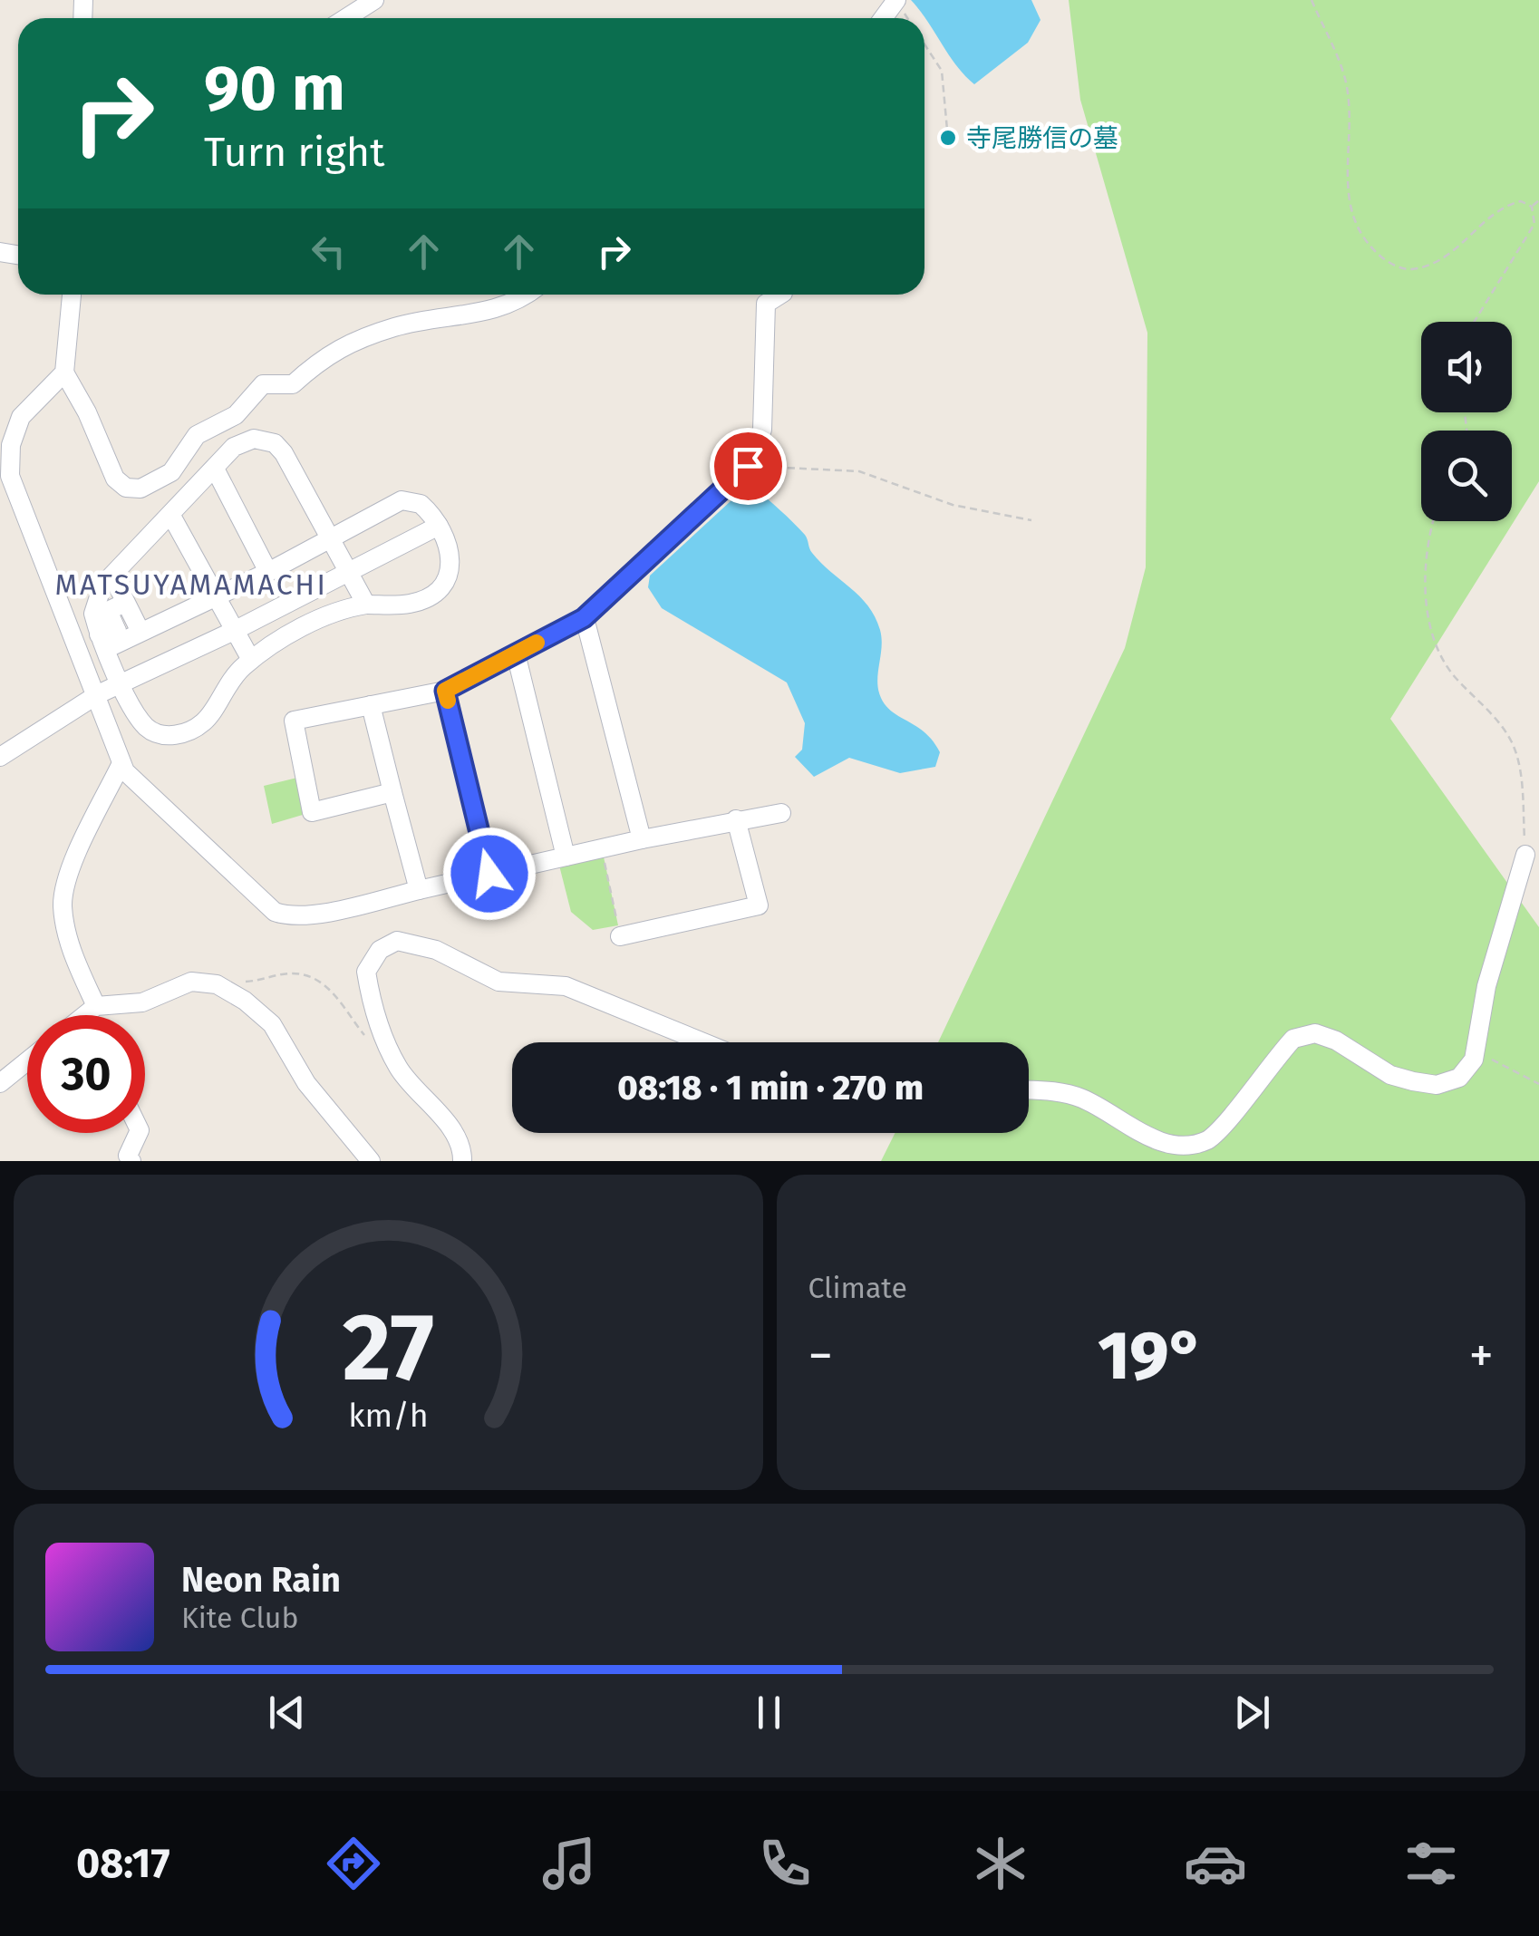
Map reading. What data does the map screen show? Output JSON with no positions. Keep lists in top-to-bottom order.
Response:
{
  "districts": ["MATSUYAMAMACHI"],
  "places": ["寺尾勝信の墓"],
  "page": {
    "turn": ["90 m", "Turn right"],
    "limit": "30",
    "trip": "08:18 · 1 min · 270 m",
    "tile": "Climate",
    "heat": ["−", "19°", "+"],
    "song": ["Neon Rain", "Kite Club"],
    "tabs": "08:17",
    "gauge": ["27", "km/h"]
  }
}
